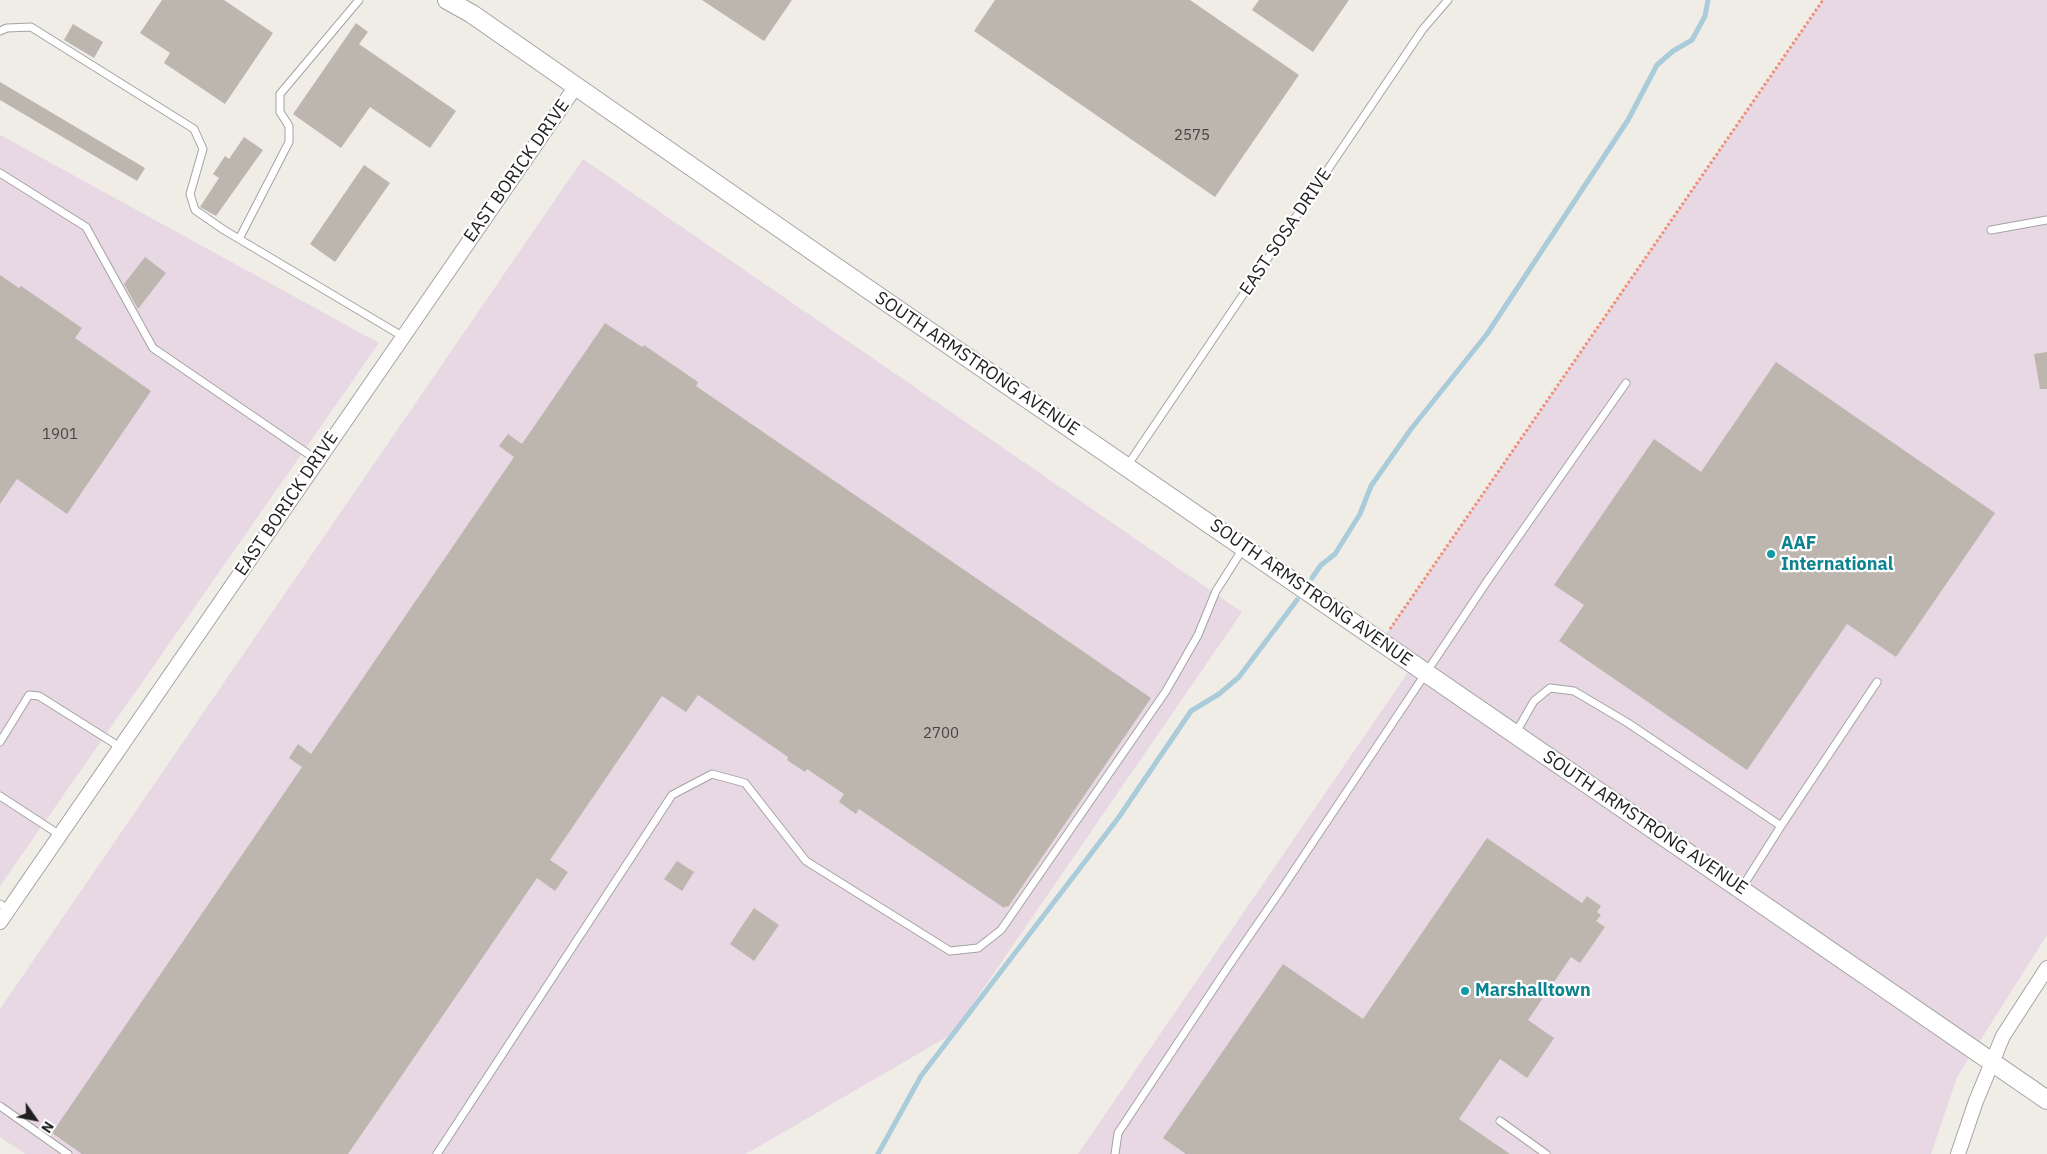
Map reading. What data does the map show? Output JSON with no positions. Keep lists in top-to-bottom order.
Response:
{
  "streets": {
    "street": ["EAST BORICK DRIVE", "SOUTH ARMSTRONG AVENUE"],
    "lane": ["EAST SOSA DRIVE"]
  },
  "crossings": [
    ["EAST BORICK DRIVE", "SOUTH ARMSTRONG AVENUE"],
    ["EAST SOSA DRIVE", "SOUTH ARMSTRONG AVENUE"]
  ],
  "places": ["AAF International", "Marshalltown"],
  "house_numbers": ["2575", "1901", "2700"],
  "north": "bottom right"
}
